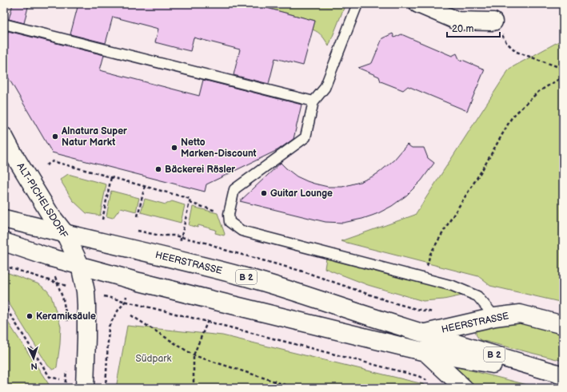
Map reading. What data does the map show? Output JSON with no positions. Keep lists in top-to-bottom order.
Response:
{
  "streets": {
    "main road": ["ALT-PICHELSDORF", "HEERSTRASSE", "B 2"]
  },
  "crossings": [
    ["ALT-PICHELSDORF", "HEERSTRASSE"]
  ],
  "parks": ["Südpark"],
  "places": [
    "Alnatura Super Natur Markt",
    "Netto Marken-Discount",
    "Bäckerei Rösler",
    "Guitar Lounge",
    "Keramiksäule"
  ],
  "scale_bar": "20 m",
  "north": "bottom"
}
